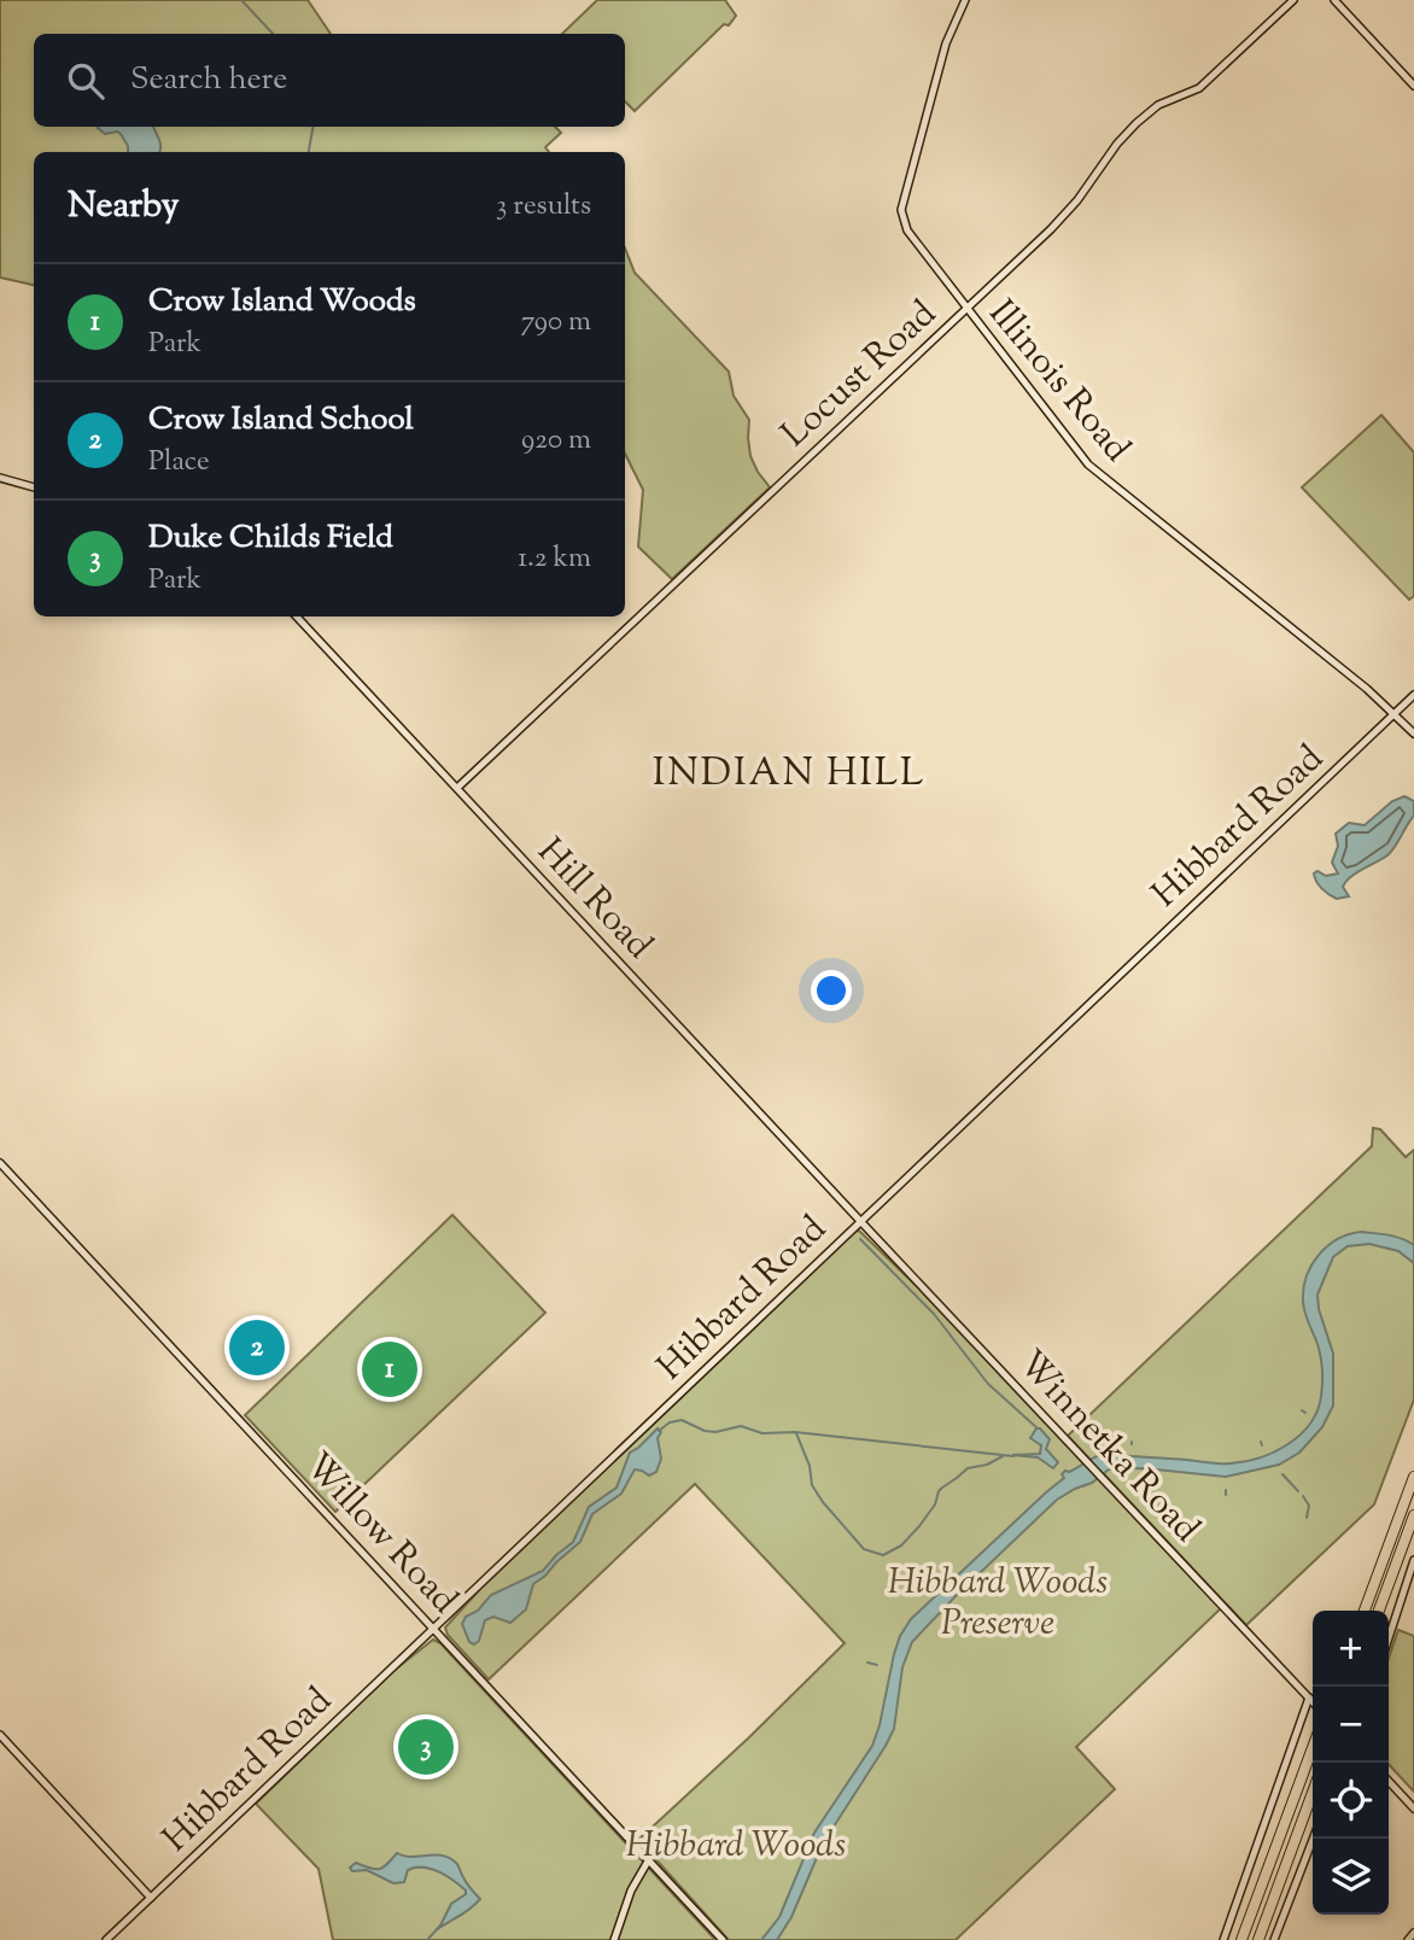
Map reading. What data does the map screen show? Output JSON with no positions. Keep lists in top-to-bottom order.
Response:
{
  "streets": {
    "street": [
      "Locust Road",
      "Illinois Road",
      "Hibbard Road",
      "Hill Road",
      "Winnetka Road",
      "Willow Road"
    ]
  },
  "crossings": [
    ["Locust Road", "Illinois Road"],
    ["Locust Road", "Hill Road"],
    ["Illinois Road", "Hibbard Road"],
    ["Hibbard Road", "Hill Road"],
    ["Hibbard Road", "Winnetka Road"],
    ["Hibbard Road", "Willow Road"],
    ["Hill Road", "Winnetka Road"]
  ],
  "districts": ["INDIAN HILL"],
  "parks": ["Hibbard Woods Preserve", "Hibbard Woods"],
  "page": {
    "search": "Search here",
    "heading": ["Nearby", "3 results"],
    "list": [
      {
        "mark": "1",
        "name": "Crow Island Woods",
        "note": "Park",
        "value": "790 m"
      },
      {
        "mark": "2",
        "name": "Crow Island School",
        "note": "Place",
        "value": "920 m"
      },
      {
        "mark": "3",
        "name": "Duke Childs Field",
        "note": "Park",
        "value": "1.2 km"
      }
    ],
    "pins": ["2", "1", "3"],
    "map_buttons": ["+", "−"]
  }
}
